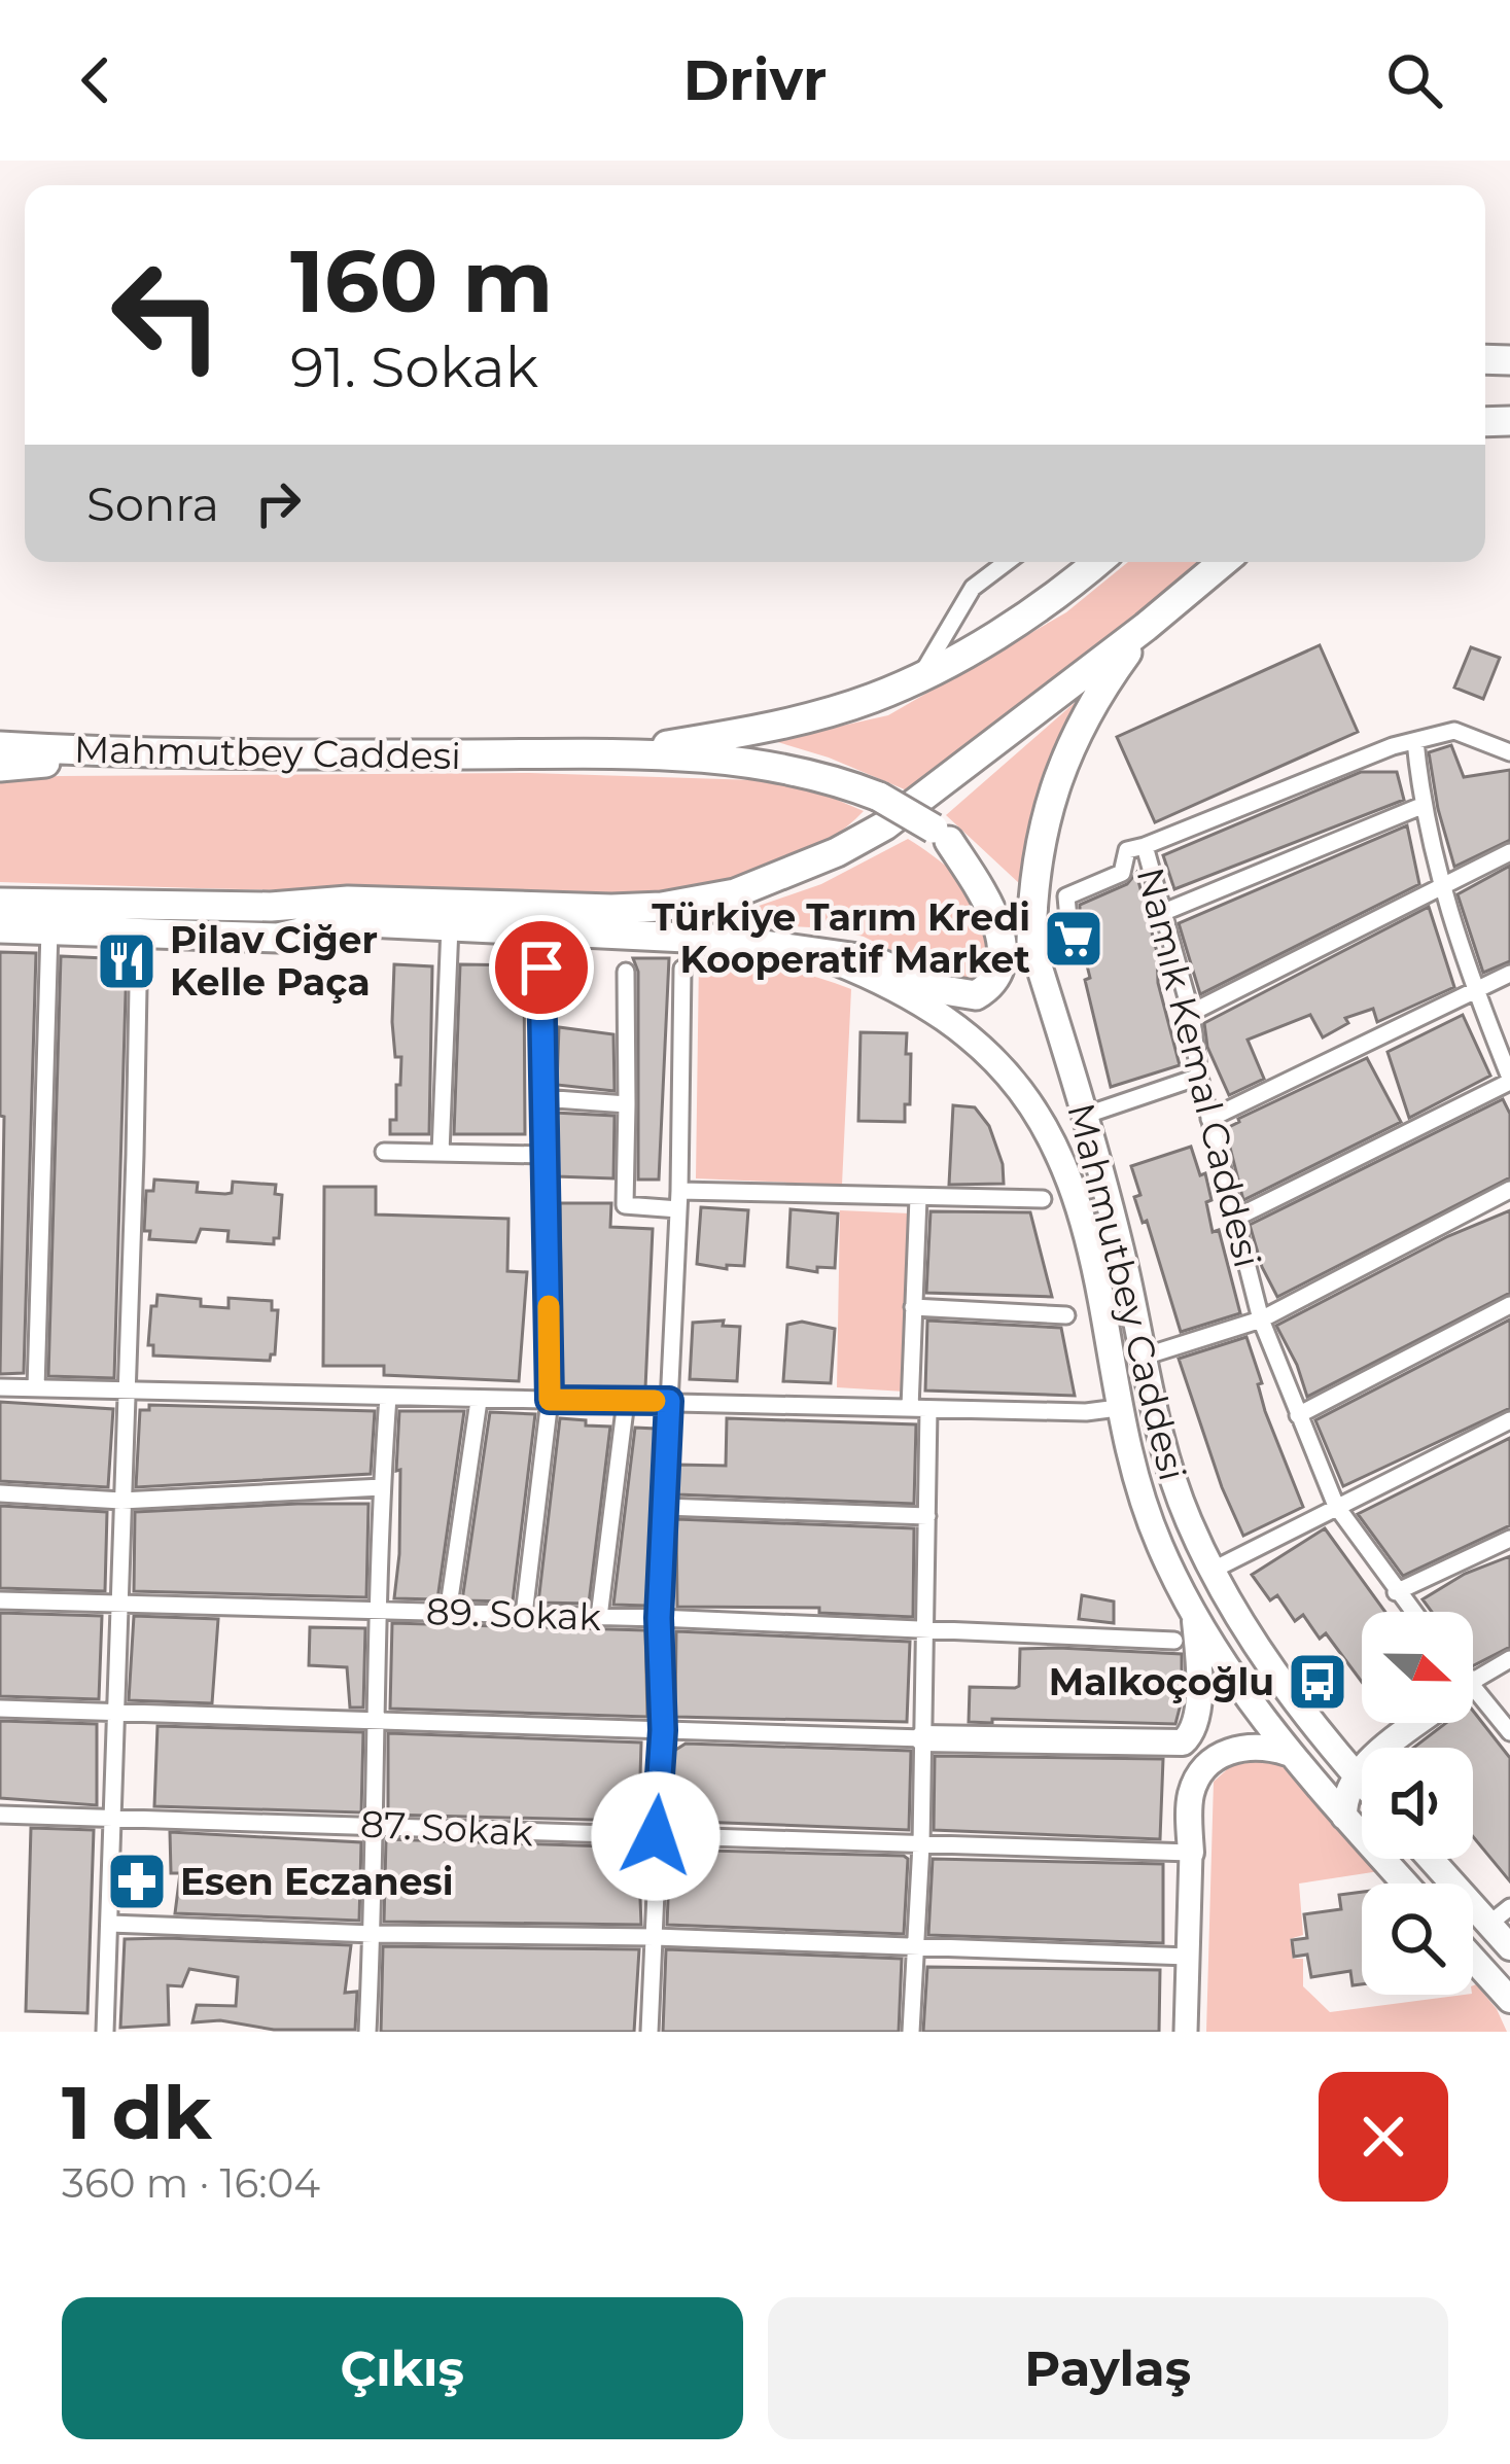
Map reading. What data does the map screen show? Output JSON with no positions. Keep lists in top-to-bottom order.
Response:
{
  "streets": {
    "highway": ["Mahmutbey Caddesi"],
    "street": ["Namık Kemal Caddesi", "89. Sokak", "87. Sokak"]
  },
  "places": {
    "supermarket": ["Türkiye Tarım Kredi Kooperatif Market"],
    "restaurant": ["Pilav Ciğer Kelle Paça"],
    "bus stop": ["Malkoçoğlu"],
    "pharmacy": ["Esen Eczanesi"]
  },
  "north": "right",
  "page": {
    "header": "Drivr",
    "turn": ["160 m", "91. Sokak"],
    "then": "Sonra",
    "heading": ["1 dk", "360 m · 16:04"],
    "buttons": ["Çıkış", "Paylaş"]
  }
}
